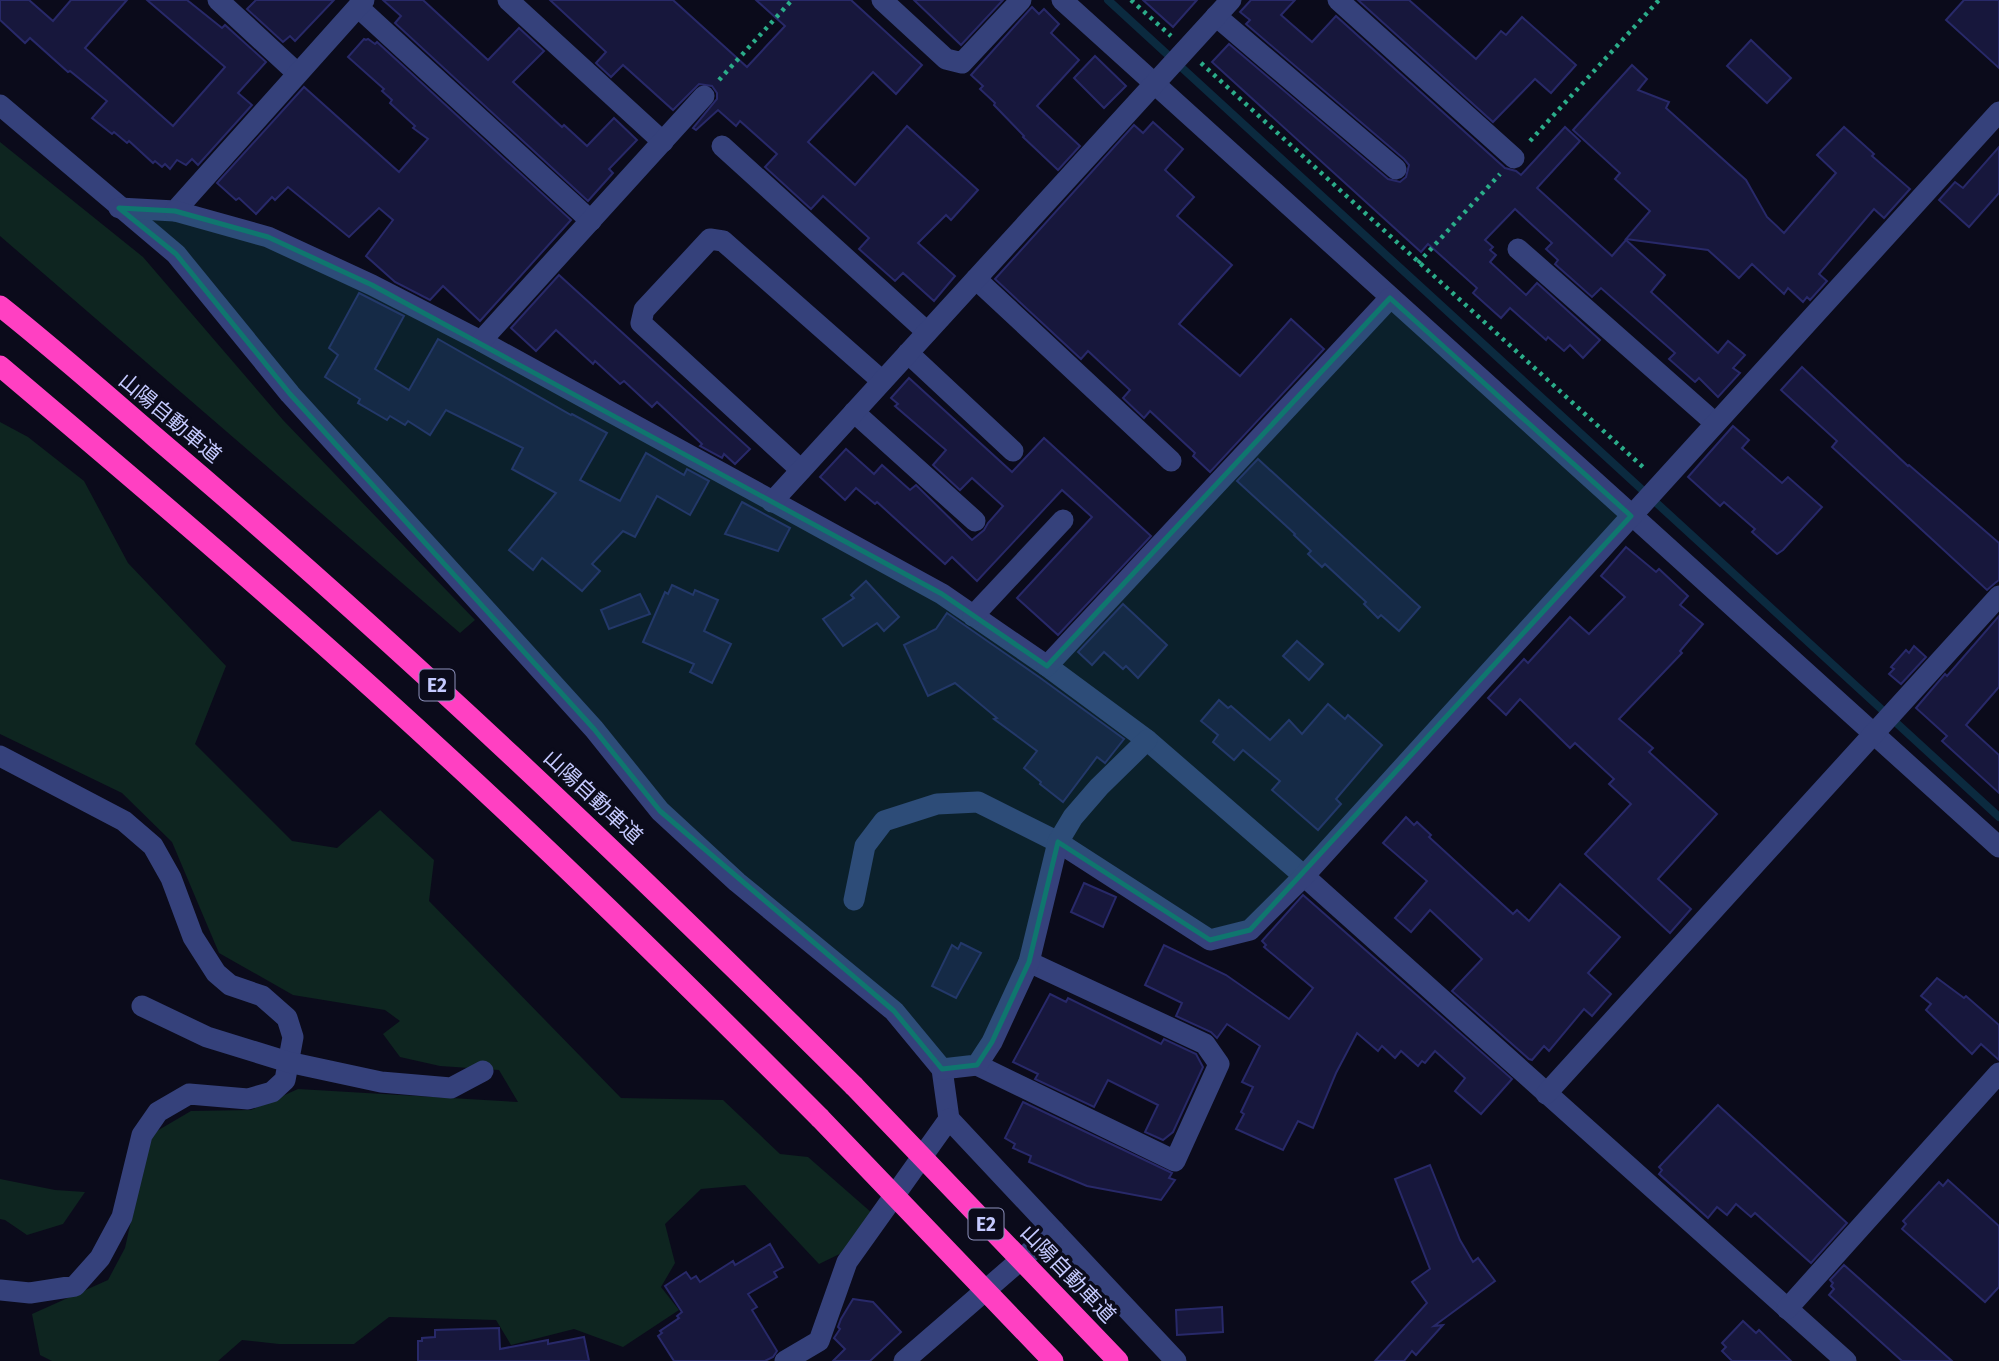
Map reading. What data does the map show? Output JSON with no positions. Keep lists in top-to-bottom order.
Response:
{
  "streets": {
    "highway": ["山陽自動車道", "E2"]
  }
}
